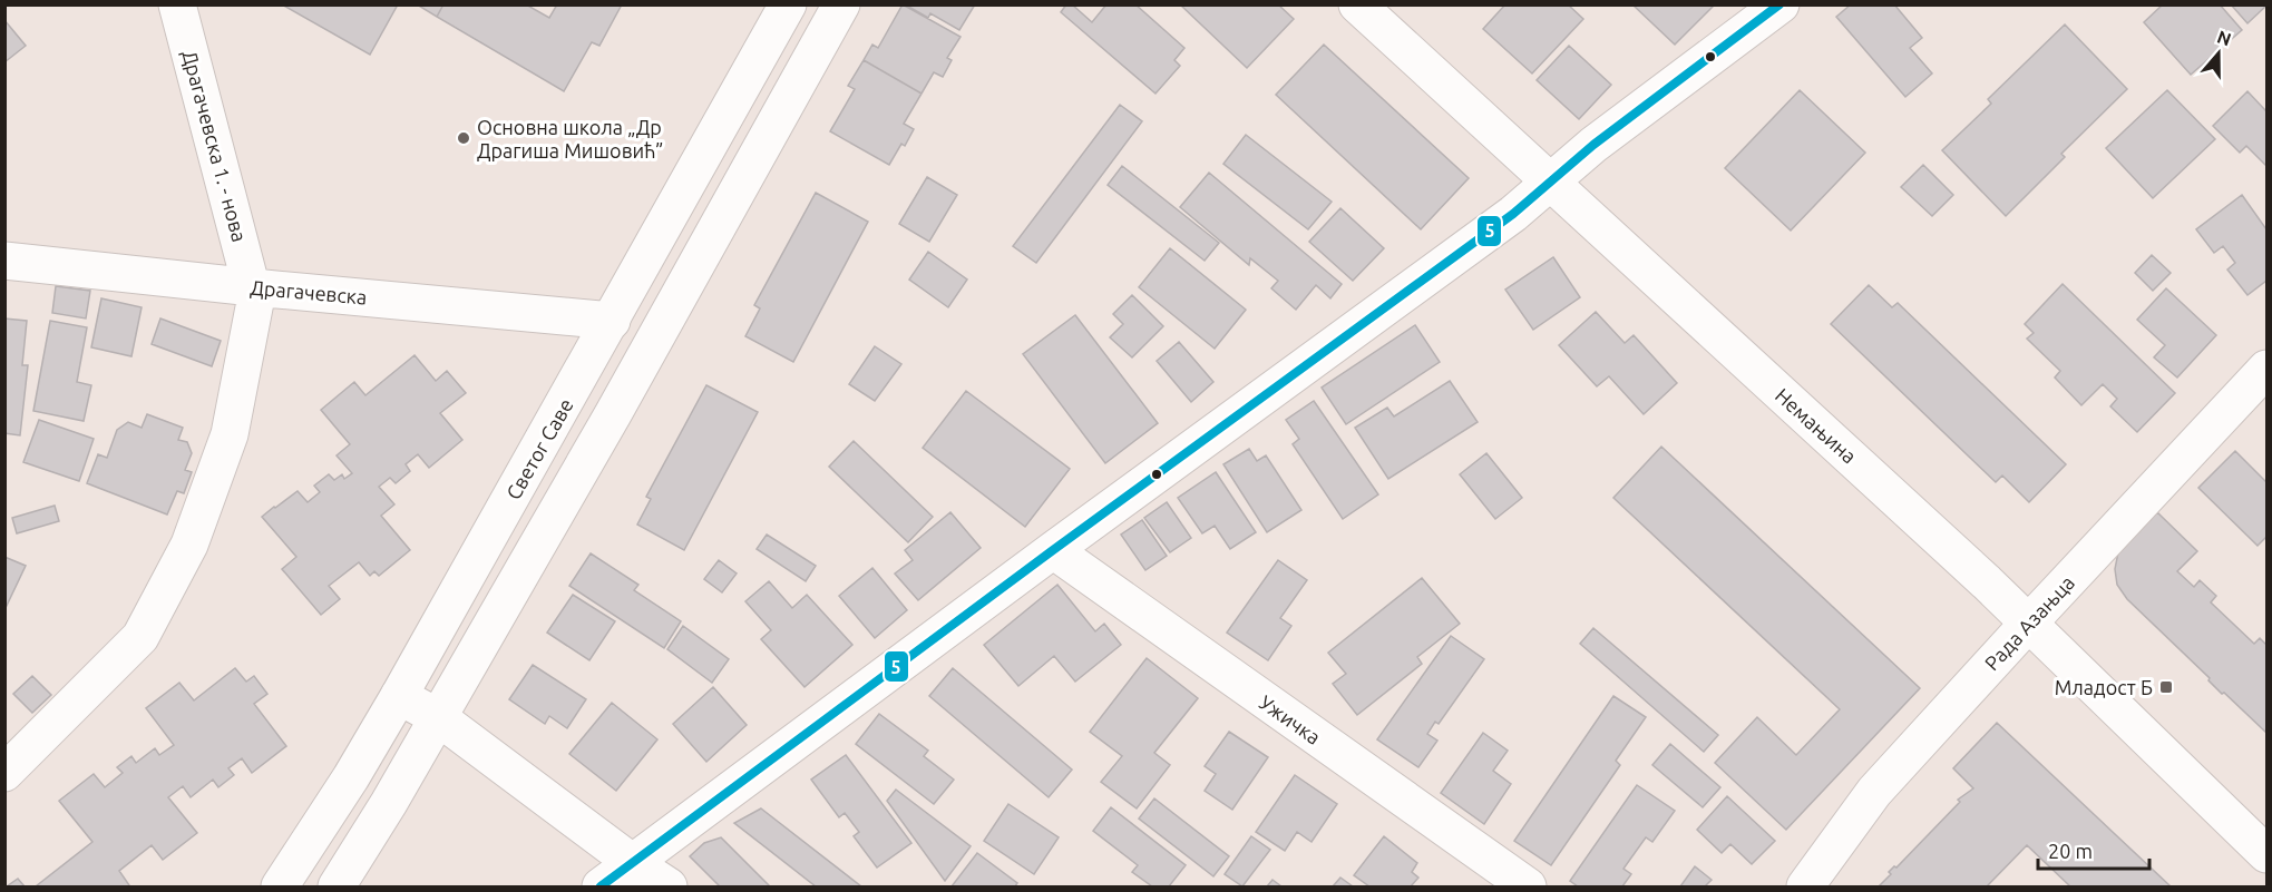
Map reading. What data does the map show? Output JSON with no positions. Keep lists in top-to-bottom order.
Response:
{
  "streets": {
    "street": [
      "Драгачевска 1. - нова",
      "Драгачевска",
      "Немањина",
      "Светог Саве",
      "Рада Азањца",
      "Ужичка"
    ]
  },
  "crossings": [
    ["Драгачевска 1. - нова", "Драгачевска"],
    ["Драгачевска", "Светог Саве"],
    ["Немањина", "Рада Азањца"]
  ],
  "places": {
    "other": ["Основна школа „Др Драгиша Мишовић”"],
    "transit": ["Младост Б"]
  },
  "lines": ["transit line 5"],
  "scale_bar": "20 m",
  "north": "top"
}
